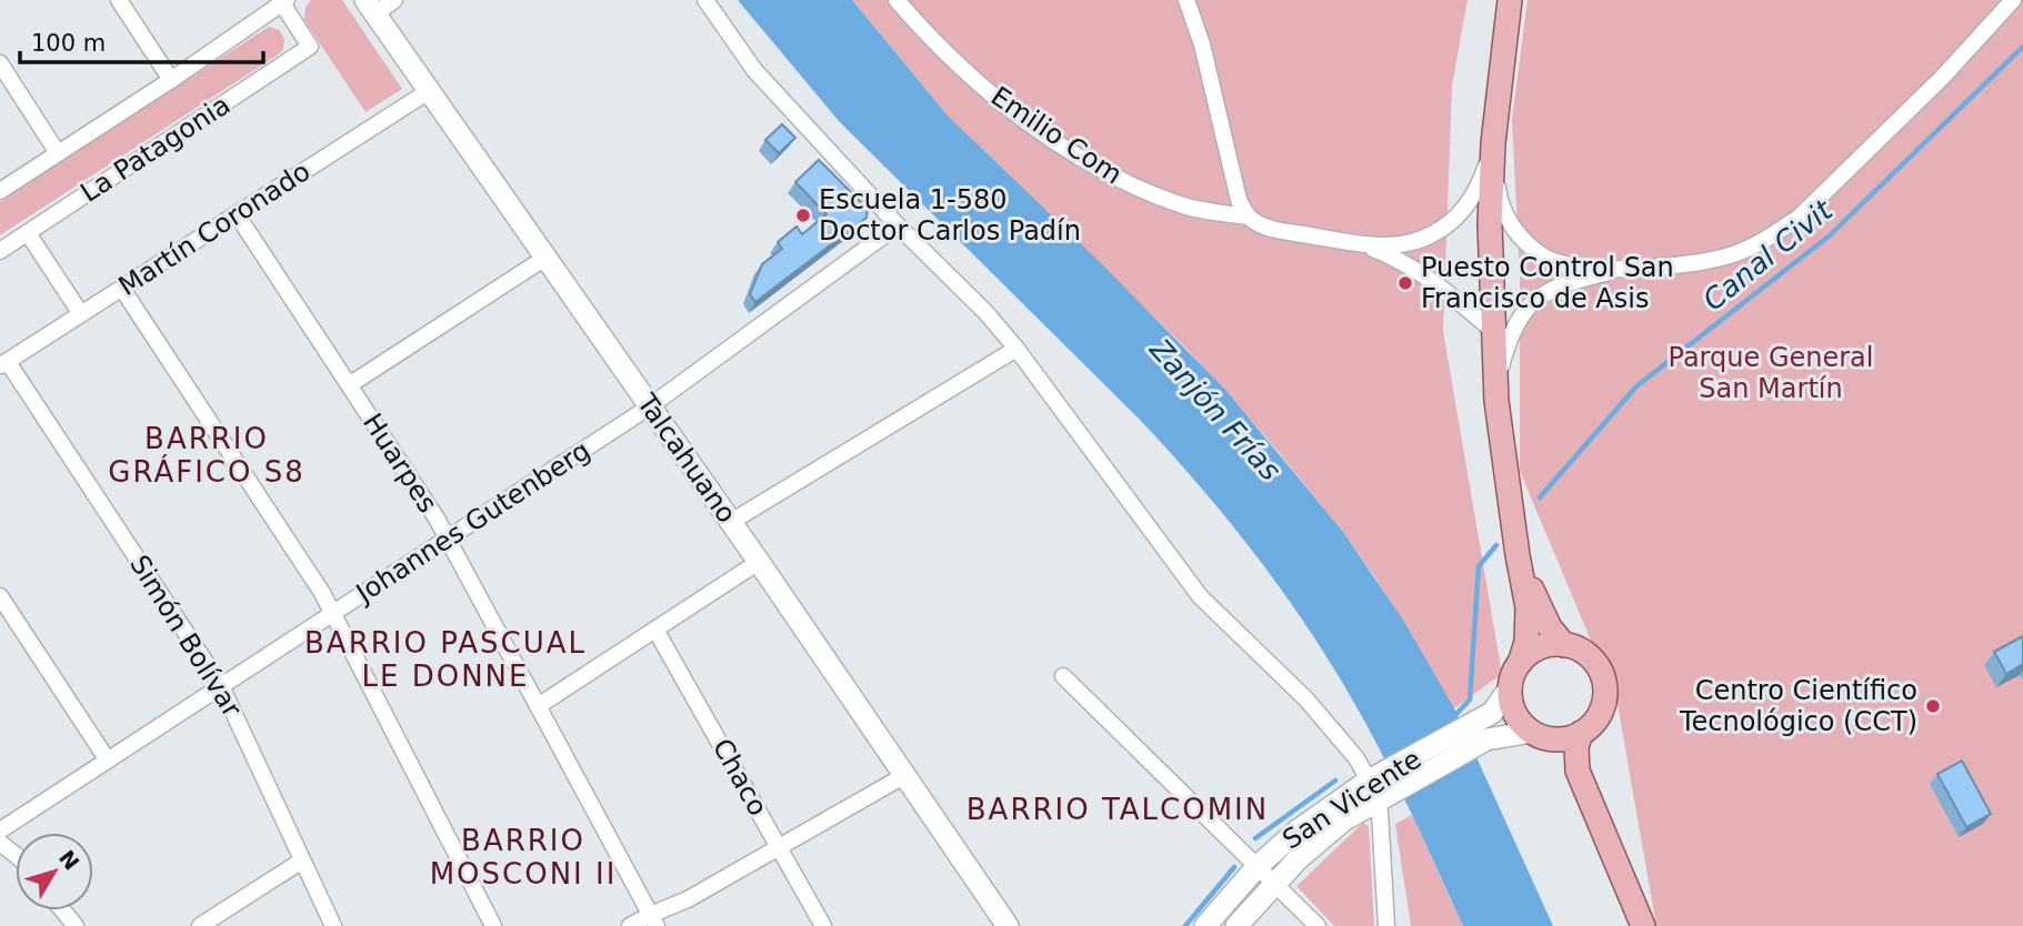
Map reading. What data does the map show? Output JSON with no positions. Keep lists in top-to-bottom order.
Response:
{
  "streets": {
    "street": [
      "Emilio Com",
      "La Patagonia",
      "Martín Coronado",
      "Talcahuano",
      "Huarpes",
      "Johannes Gutenberg",
      "Simón Bolívar",
      "Chaco",
      "San Vicente"
    ]
  },
  "crossings": [
    ["Martín Coronado", "Talcahuano"],
    ["Martín Coronado", "Huarpes"],
    ["Martín Coronado", "Simón Bolívar"],
    ["Talcahuano", "Johannes Gutenberg"],
    ["Huarpes", "Johannes Gutenberg"],
    ["Johannes Gutenberg", "Simón Bolívar"]
  ],
  "districts": [
    "BARRIO GRÁFICO S8",
    "BARRIO PASCUAL LE DONNE",
    "BARRIO TALCOMIN",
    "BARRIO MOSCONI II"
  ],
  "water": ["Canal Civit", "Zanjón Frías"],
  "parks": ["Parque General San Martín"],
  "places": ["Escuela 1-580 Doctor Carlos Padín", "Puesto Control San Francisco de Asis", "Centro Científico Tecnológico (CCT)"],
  "scale_bar": "100 m",
  "north": "top right"
}
